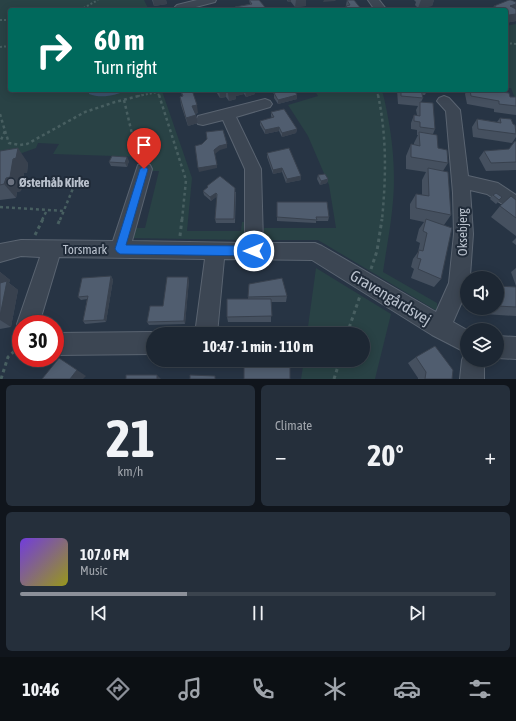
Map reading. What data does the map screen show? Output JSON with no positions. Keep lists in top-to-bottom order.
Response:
{
  "streets": {
    "street": ["Oksebjerg", "Torsmark", "Gravengårdsvej"]
  },
  "crossings": [
    ["Oksebjerg", "Gravengårdsvej"],
    ["Torsmark", "Gravengårdsvej"]
  ],
  "places": ["Østerhåb Kirke"],
  "page": {
    "turn": ["60 m", "Turn right"],
    "limit": "30",
    "trip": "10:47 · 1 min · 110 m",
    "tile": [
      ["21", "km/h"],
      "Climate"
    ],
    "heat": ["−", "20°", "+"],
    "song": ["107.0 FM", "Music"],
    "tabs": "10:46"
  }
}
